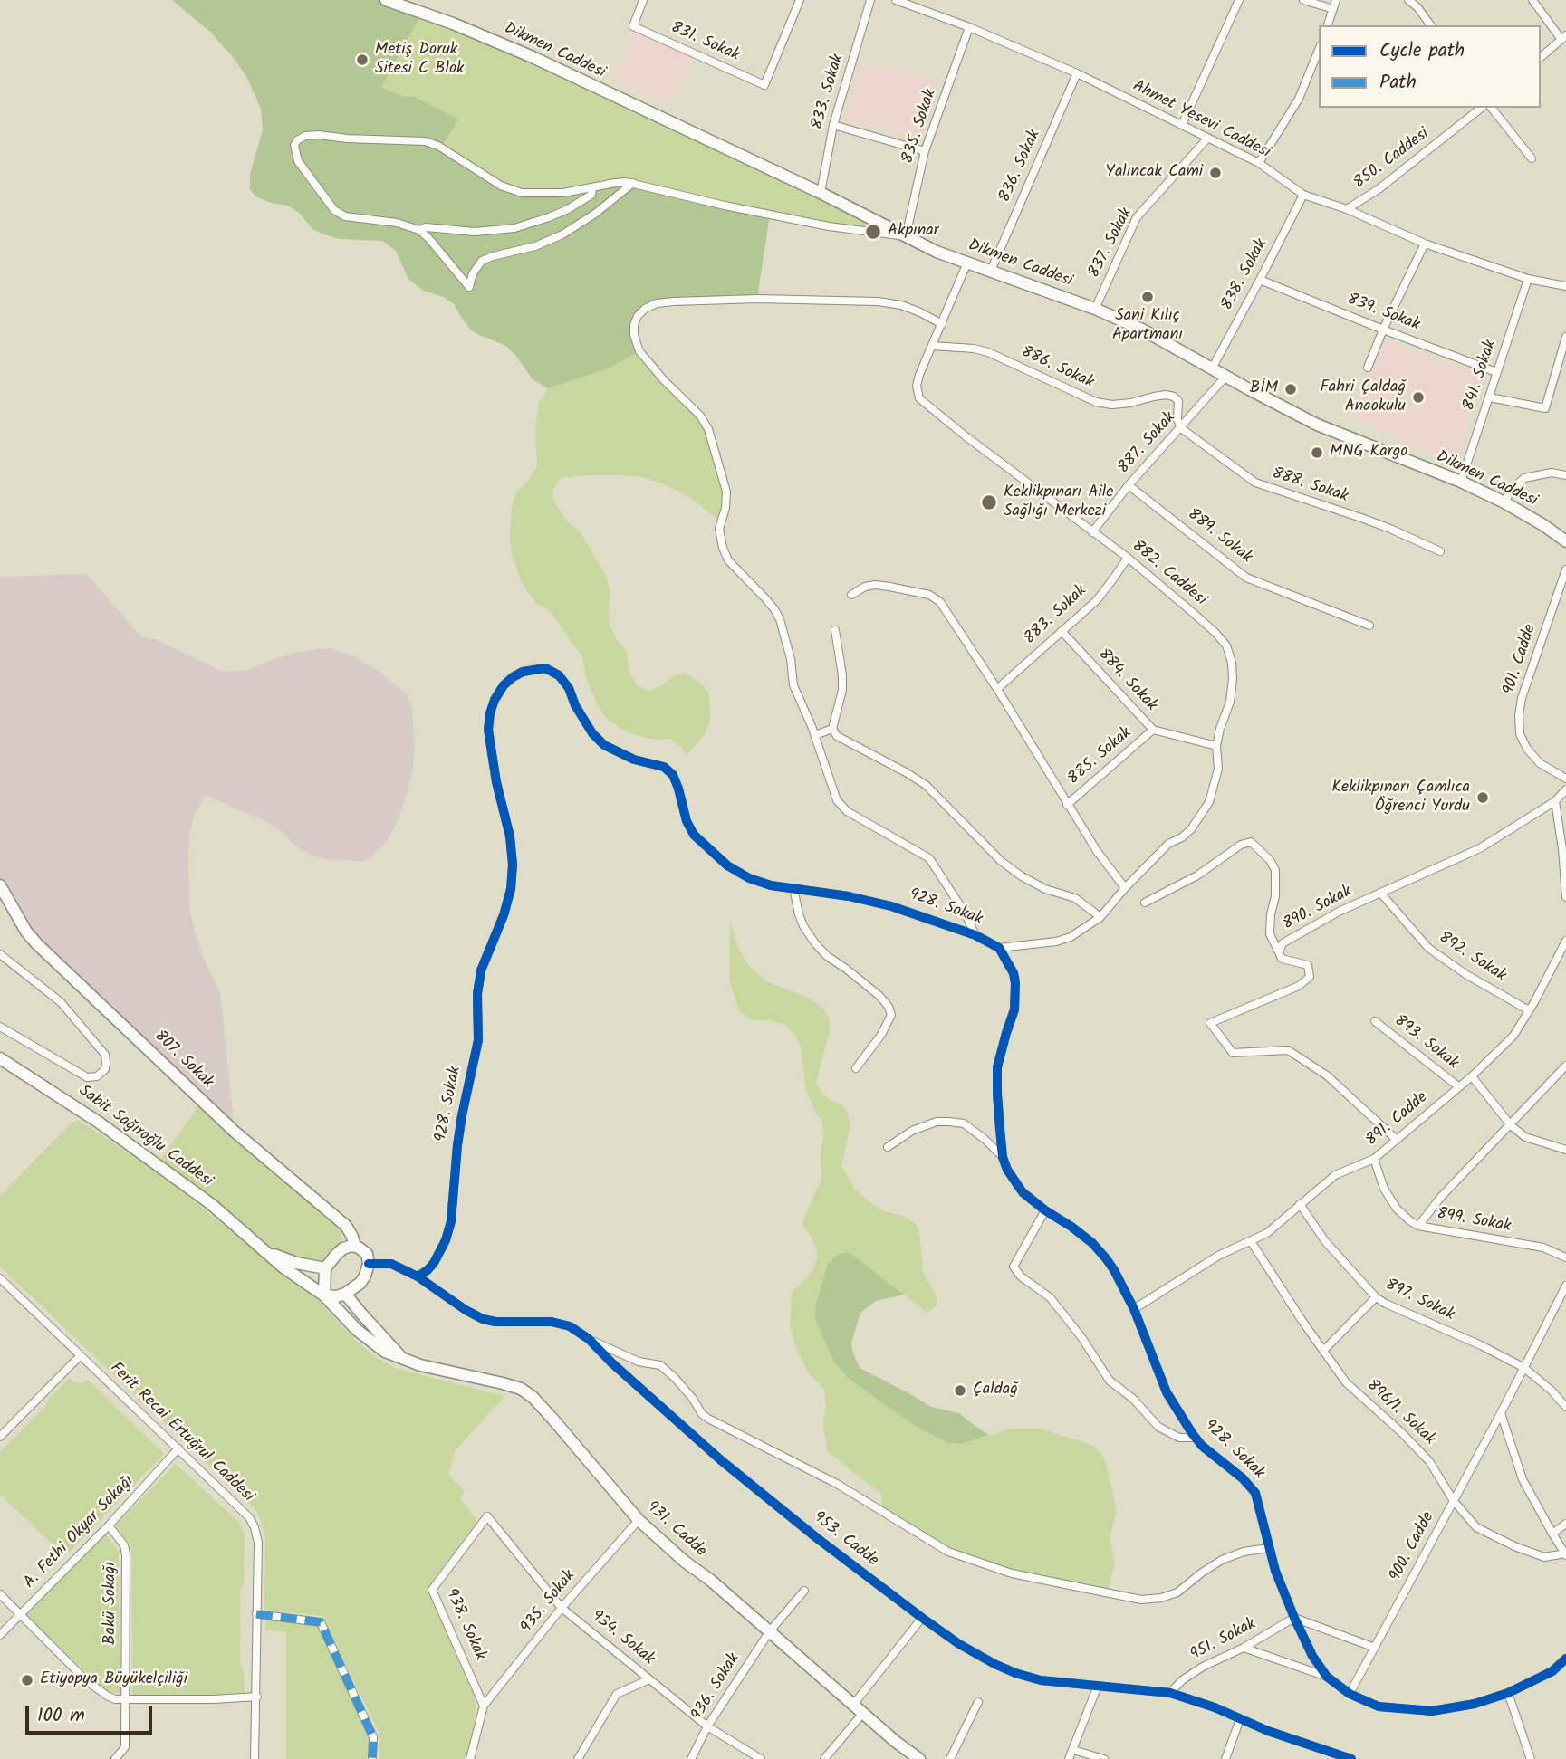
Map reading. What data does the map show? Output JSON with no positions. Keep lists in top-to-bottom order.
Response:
{
  "streets": {
    "main road": [
      "Dikmen Caddesi",
      "807. Sokak",
      "Sabit Sağıroğlu Caddesi",
      "931. Cadde"
    ],
    "street": [
      "831. Sokak",
      "833. Sokak",
      "Ahmet Yesevi Caddesi",
      "835. Sokak",
      "850. Caddesi",
      "836. Sokak",
      "837. Sokak",
      "838. Sokak",
      "839. Sokak",
      "886. Sokak",
      "841. Sokak",
      "887. Sokak",
      "888. Sokak",
      "889. Sokak",
      "882. Caddesi",
      "883. Sokak",
      "901. Cadde",
      "884. Sokak",
      "885. Sokak",
      "928. Sokak",
      "890. Sokak",
      "892. Sokak",
      "893. Sokak",
      "891. Cadde",
      "899. Sokak",
      "897. Sokak",
      "896/1. Sokak",
      "Ferit Recai Ertuğrul Caddesi",
      "A. Fethi Okyar Sokağı",
      "953. Cadde",
      "900. Cadde",
      "935. Sokak",
      "Bakü Sokağı",
      "938. Sokak",
      "934. Sokak",
      "951. Sokak",
      "936. Sokak"
    ]
  },
  "crossings": [
    ["Dikmen Caddesi", "833. Sokak"],
    ["Dikmen Caddesi", "835. Sokak"],
    ["Dikmen Caddesi", "836. Sokak"],
    ["Dikmen Caddesi", "837. Sokak"],
    ["Dikmen Caddesi", "838. Sokak"],
    ["Dikmen Caddesi", "841. Sokak"],
    ["Dikmen Caddesi", "887. Sokak"],
    ["Dikmen Caddesi", "882. Caddesi"],
    ["Ahmet Yesevi Caddesi", "835. Sokak"],
    ["Ahmet Yesevi Caddesi", "850. Caddesi"],
    ["Ahmet Yesevi Caddesi", "836. Sokak"],
    ["Ahmet Yesevi Caddesi", "837. Sokak"],
    ["Ahmet Yesevi Caddesi", "838. Sokak"],
    ["Ahmet Yesevi Caddesi", "841. Sokak"],
    ["838. Sokak", "839. Sokak"],
    ["839. Sokak", "841. Sokak"],
    ["886. Sokak", "887. Sokak"],
    ["886. Sokak", "888. Sokak"],
    ["886. Sokak", "882. Caddesi"],
    ["887. Sokak", "888. Sokak"],
    ["887. Sokak", "889. Sokak"],
    ["887. Sokak", "882. Caddesi"],
    ["882. Caddesi", "883. Sokak"],
    ["882. Caddesi", "884. Sokak"],
    ["882. Caddesi", "928. Sokak"],
    ["883. Sokak", "884. Sokak"],
    ["884. Sokak", "885. Sokak"],
    ["928. Sokak", "891. Cadde"],
    ["928. Sokak", "953. Cadde"],
    ["928. Sokak", "900. Cadde"],
    ["928. Sokak", "951. Sokak"],
    ["890. Sokak", "892. Sokak"],
    ["890. Sokak", "891. Cadde"],
    ["892. Sokak", "891. Cadde"],
    ["893. Sokak", "891. Cadde"],
    ["807. Sokak", "Sabit Sağıroğlu Caddesi"],
    ["807. Sokak", "931. Cadde"],
    ["807. Sokak", "953. Cadde"],
    ["891. Cadde", "899. Sokak"],
    ["891. Cadde", "897. Sokak"],
    ["891. Cadde", "896/1. Sokak"],
    ["Sabit Sağıroğlu Caddesi", "931. Cadde"],
    ["Sabit Sağıroğlu Caddesi", "953. Cadde"],
    ["897. Sokak", "900. Cadde"],
    ["896/1. Sokak", "900. Cadde"],
    ["Ferit Recai Ertuğrul Caddesi", "A. Fethi Okyar Sokağı"],
    ["931. Cadde", "953. Cadde"],
    ["931. Cadde", "935. Sokak"],
    ["931. Cadde", "936. Sokak"],
    ["A. Fethi Okyar Sokağı", "Bakü Sokağı"],
    ["953. Cadde", "951. Sokak"],
    ["935. Sokak", "938. Sokak"],
    ["935. Sokak", "934. Sokak"],
    ["938. Sokak", "934. Sokak"],
    ["934. Sokak", "936. Sokak"]
  ],
  "places": [
    "Metiş Doruk Sitesi C Blok",
    "Yalıncak Cami",
    "Akpınar",
    "Sani Kılıç Apartmanı",
    "BİM",
    "Fahri Çaldağ Anaokulu",
    "MNG Kargo",
    "Keklikpınarı Aile Sağlığı Merkezi",
    "Keklikpınarı Çamlıca Öğrenci Yurdu",
    "Çaldağ",
    "Etiyopya Büyükelçiliği"
  ],
  "legend": ["Cycle path", "Path"],
  "scale_bar": "100 m"
}
